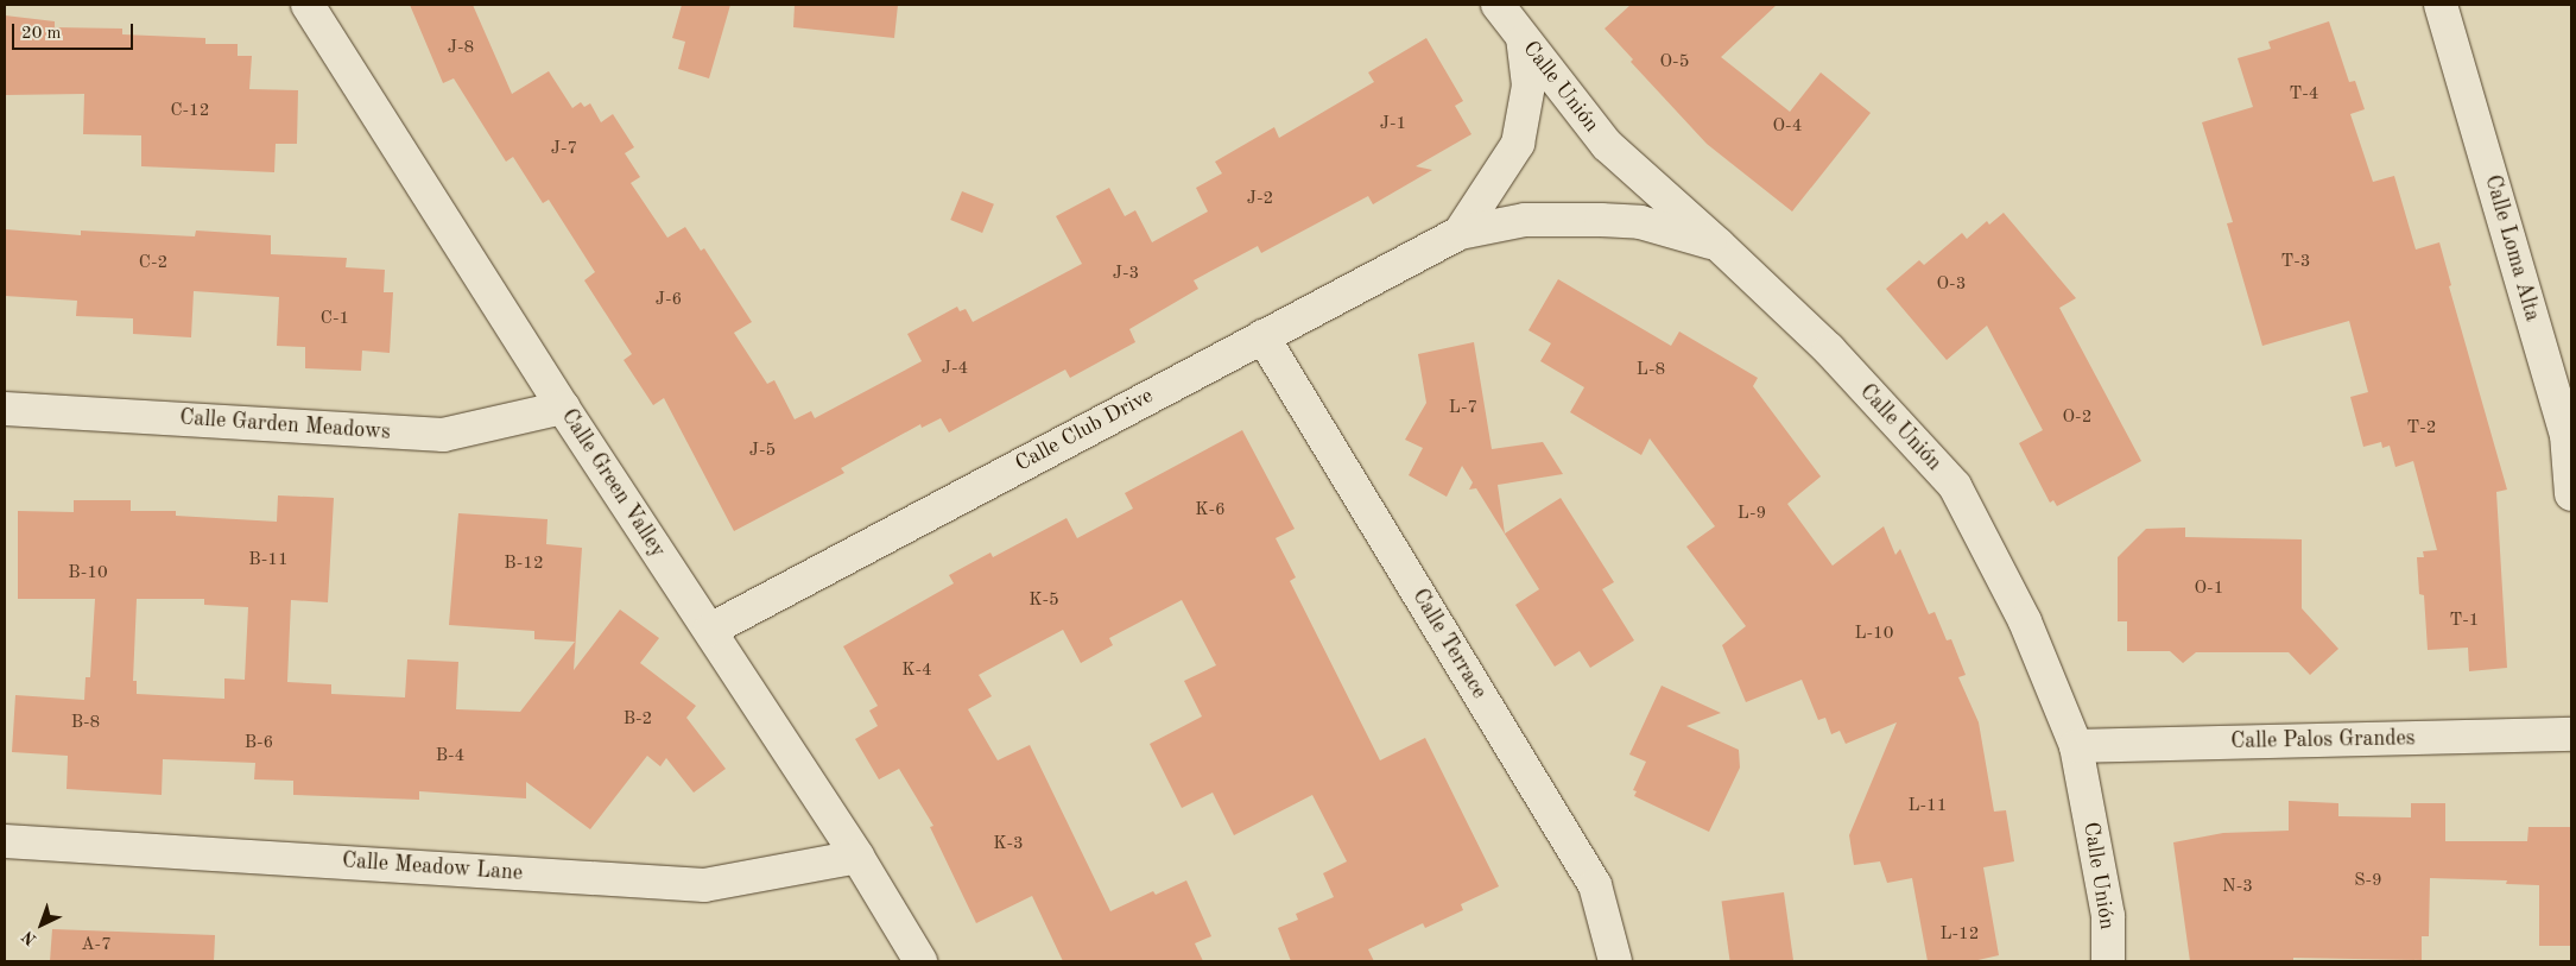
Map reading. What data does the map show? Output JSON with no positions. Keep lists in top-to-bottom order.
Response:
{
  "streets": {
    "street": [
      "Calle Unión",
      "Calle Loma Alta",
      "Calle Garden Meadows",
      "Calle Club Drive",
      "Calle Green Valley",
      "Calle Terrace",
      "Calle Palos Grandes",
      "Calle Meadow Lane"
    ]
  },
  "crossings": [
    ["Calle Unión", "Calle Club Drive"],
    ["Calle Unión", "Calle Palos Grandes"],
    ["Calle Garden Meadows", "Calle Green Valley"],
    ["Calle Club Drive", "Calle Green Valley"],
    ["Calle Club Drive", "Calle Terrace"],
    ["Calle Green Valley", "Calle Meadow Lane"]
  ],
  "house_numbers": [
    "J-8",
    "O-5",
    "T-4",
    "C-12",
    "J-1",
    "O-4",
    "J-7",
    "J-2",
    "T-3",
    "C-2",
    "J-3",
    "O-3",
    "J-6",
    "C-1",
    "J-4",
    "L-8",
    "L-7",
    "O-2",
    "T-2",
    "J-5",
    "K-6",
    "L-9",
    "B-11",
    "B-12",
    "B-10",
    "O-1",
    "K-5",
    "T-1",
    "L-10",
    "K-4",
    "B-2",
    "B-8",
    "B-6",
    "B-4",
    "L-11",
    "K-3",
    "S-9",
    "N-3",
    "L-12",
    "A-7"
  ],
  "scale_bar": "20 m",
  "north": "bottom left"
}
